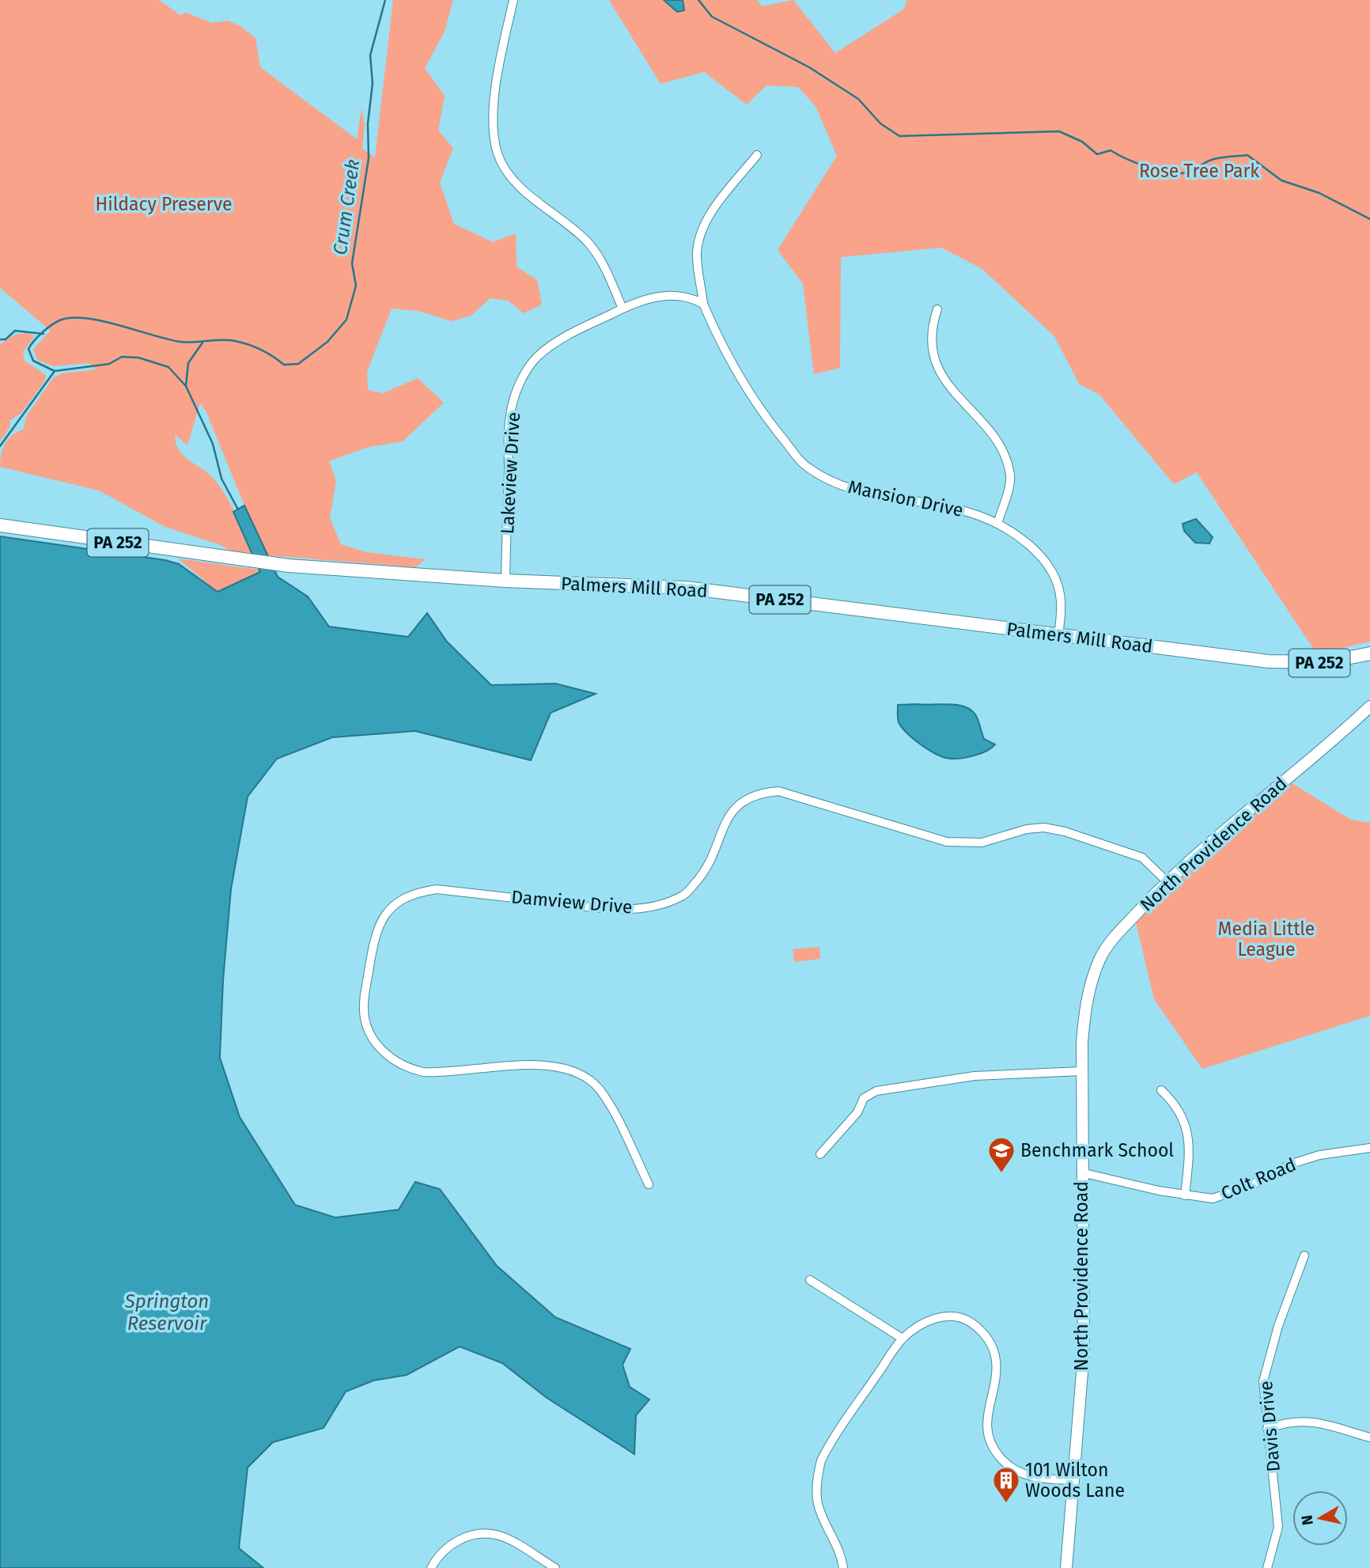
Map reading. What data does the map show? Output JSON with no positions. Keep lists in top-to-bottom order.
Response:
{
  "streets": {
    "main road": ["PA 252", "Palmers Mill Road", "North Providence Road"],
    "street": [
      "Lakeview Drive",
      "Mansion Drive",
      "Damview Drive",
      "Colt Road",
      "Davis Drive"
    ]
  },
  "crossings": [
    ["Lakeview Drive", "Mansion Drive"],
    ["Lakeview Drive", "Palmers Mill Road"],
    ["Mansion Drive", "Palmers Mill Road"],
    ["North Providence Road", "Damview Drive"],
    ["North Providence Road", "Colt Road"]
  ],
  "water": ["Crum Creek", "Springton Reservoir"],
  "parks": ["Rose Tree Park", "Hildacy Preserve", "Media Little League"],
  "places": {
    "school or university": ["Benchmark School"],
    "building": ["101 Wilton Woods Lane"]
  },
  "north": "left"
}
